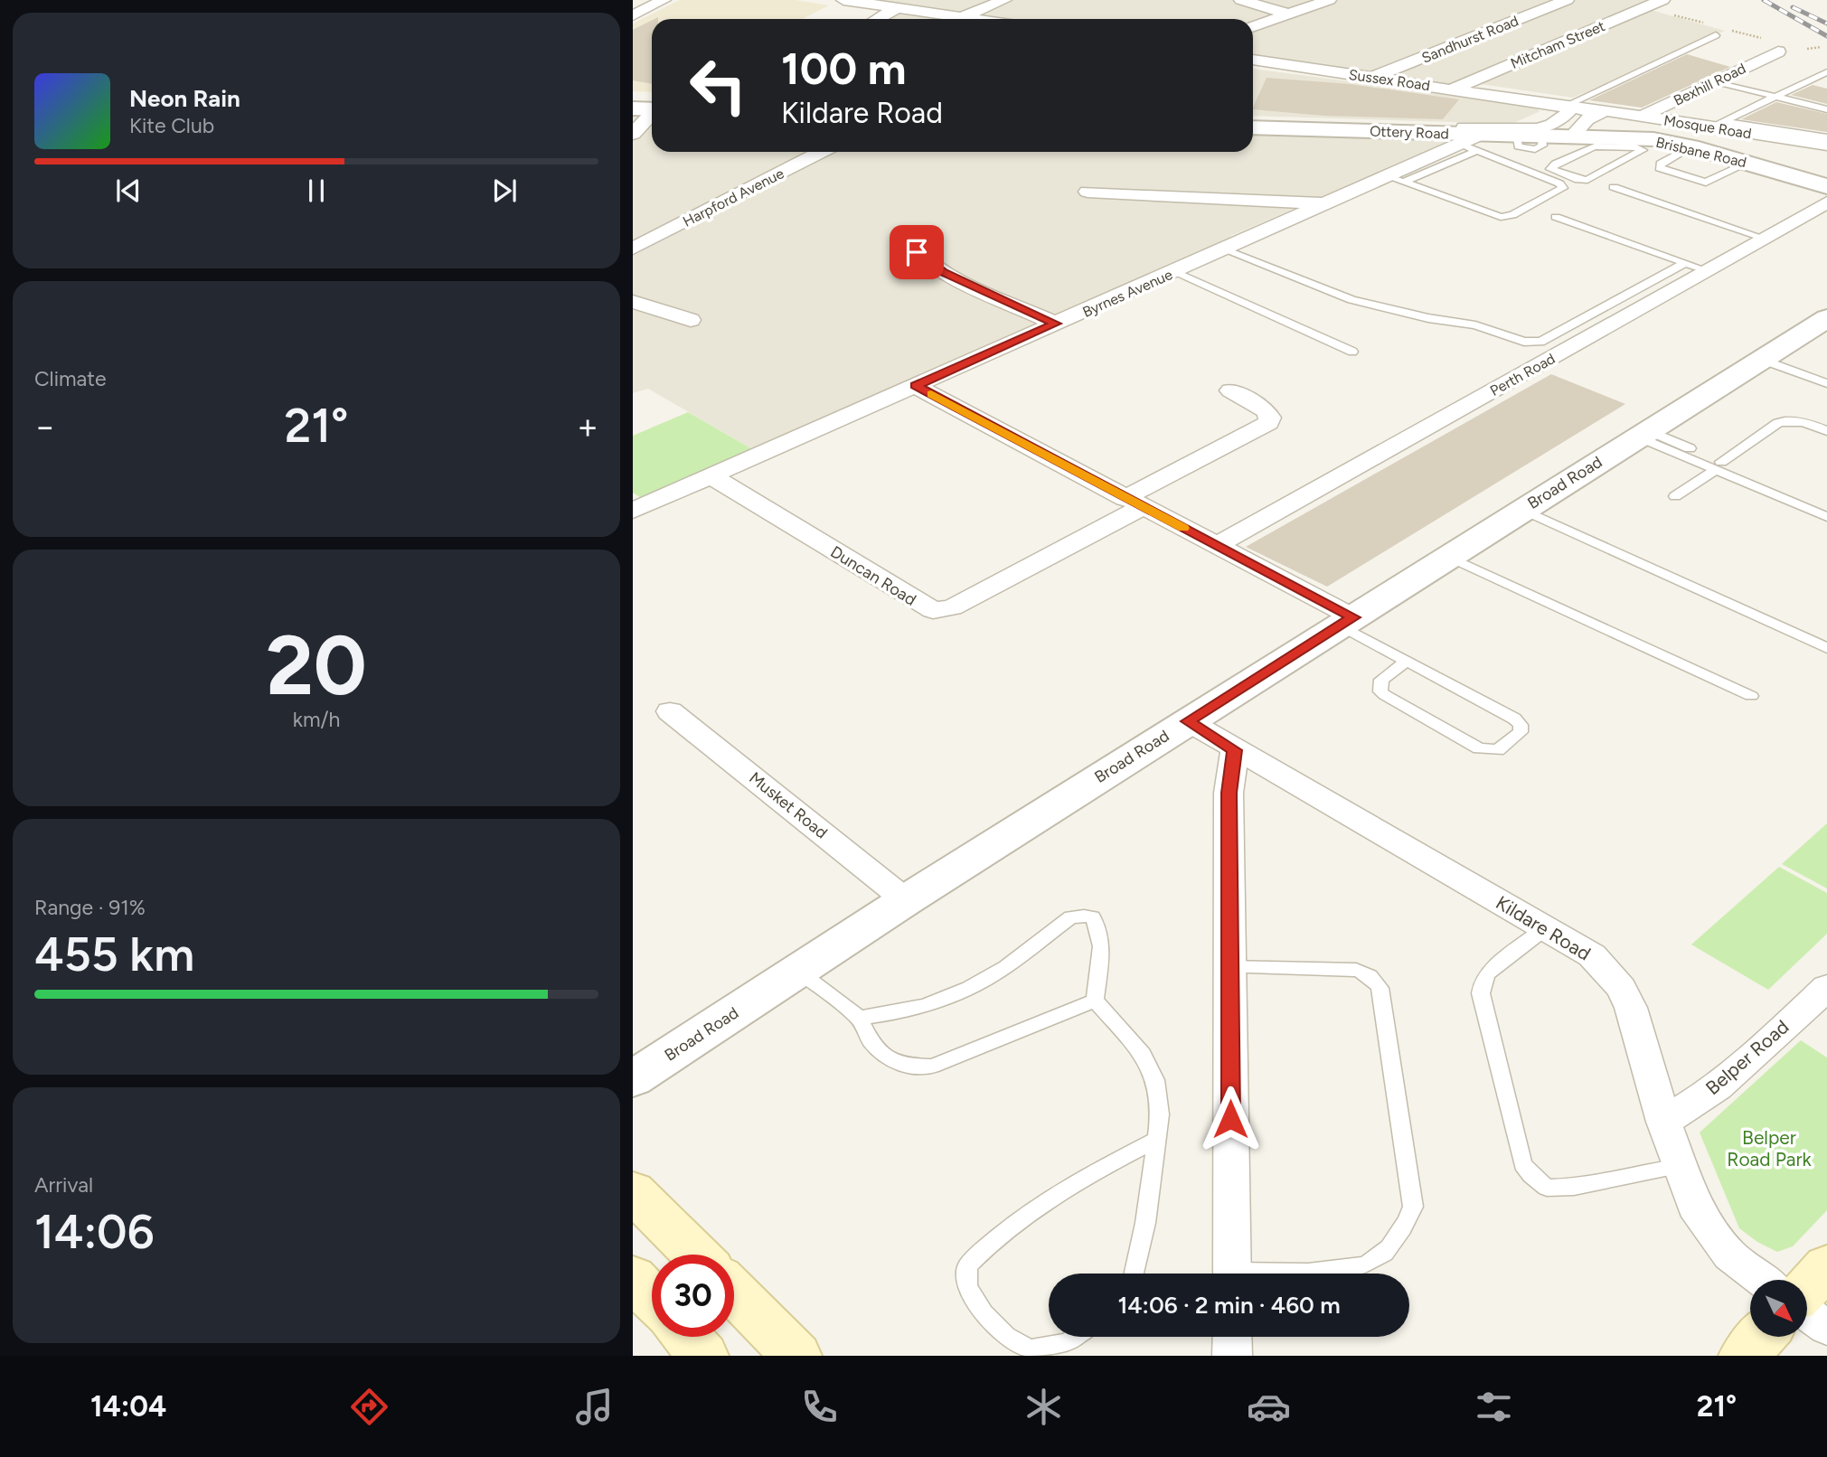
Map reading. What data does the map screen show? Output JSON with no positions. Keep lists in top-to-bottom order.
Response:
{
  "streets": {
    "street": [
      "Sandhurst Road",
      "Mitcham Street",
      "Sussex Road",
      "Bexhill Road",
      "Mosque Road",
      "Ottery Road",
      "Brisbane Road",
      "Harpford Avenue",
      "Byrnes Avenue",
      "Perth Road",
      "Broad Road",
      "Duncan Road",
      "Musket Road",
      "Kildare Road",
      "Belper Road"
    ]
  },
  "crossings": [
    ["Sandhurst Road", "Sussex Road"],
    ["Mitcham Street", "Sussex Road"],
    ["Sussex Road", "Brisbane Road"],
    ["Bexhill Road", "Mosque Road"],
    ["Bexhill Road", "Brisbane Road"],
    ["Mosque Road", "Brisbane Road"],
    ["Ottery Road", "Brisbane Road"],
    ["Ottery Road", "Byrnes Avenue"],
    ["Byrnes Avenue", "Duncan Road"],
    ["Broad Road", "Musket Road"],
    ["Broad Road", "Kildare Road"],
    ["Kildare Road", "Belper Road"]
  ],
  "parks": ["Belper Road Park"],
  "north": "bottom right",
  "page": {
    "turn": ["100 m", "Kildare Road"],
    "song": ["Neon Rain", "Kite Club"],
    "tile": [
      "Climate",
      ["20", "km/h"],
      ["Range · 91%", "455 km"],
      ["Arrival", "14:06"]
    ],
    "heat": ["−", "21°", "+"],
    "limit": "30",
    "trip": "14:06 · 2 min · 460 m",
    "tabs": ["14:04", "21°"]
  }
}
